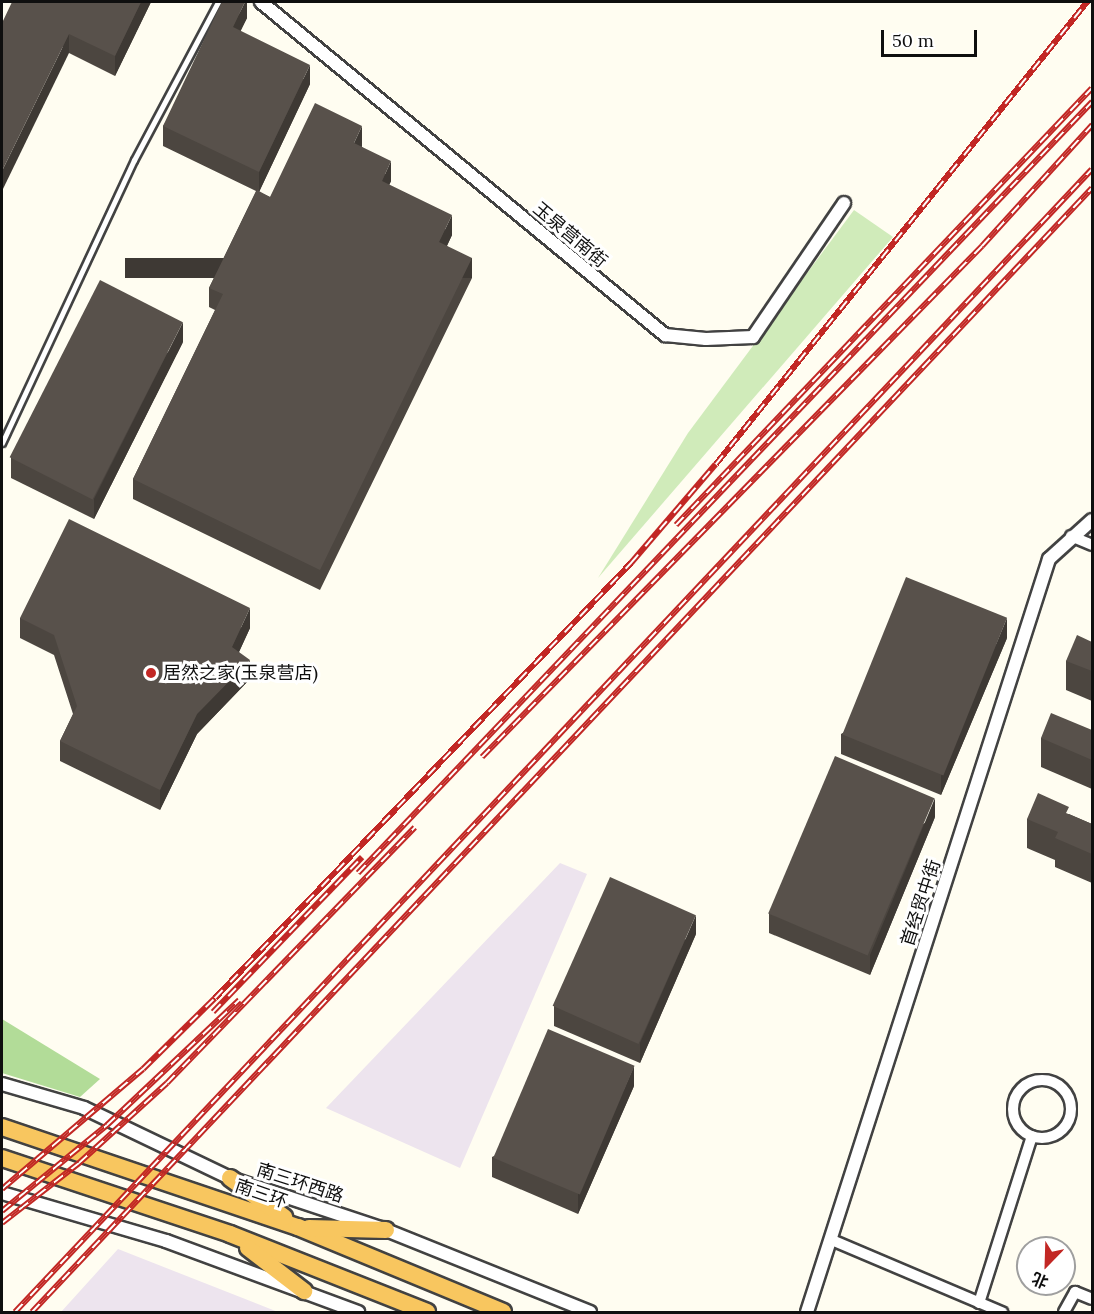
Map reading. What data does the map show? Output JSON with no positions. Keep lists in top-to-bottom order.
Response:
{
  "streets": {
    "highway": ["南三环"],
    "street": ["玉泉营南街", "首经贸中街", "南三环西路"]
  },
  "places": ["居然之家(玉泉营店)"],
  "scale_bar": "50 m",
  "north": "bottom left"
}
